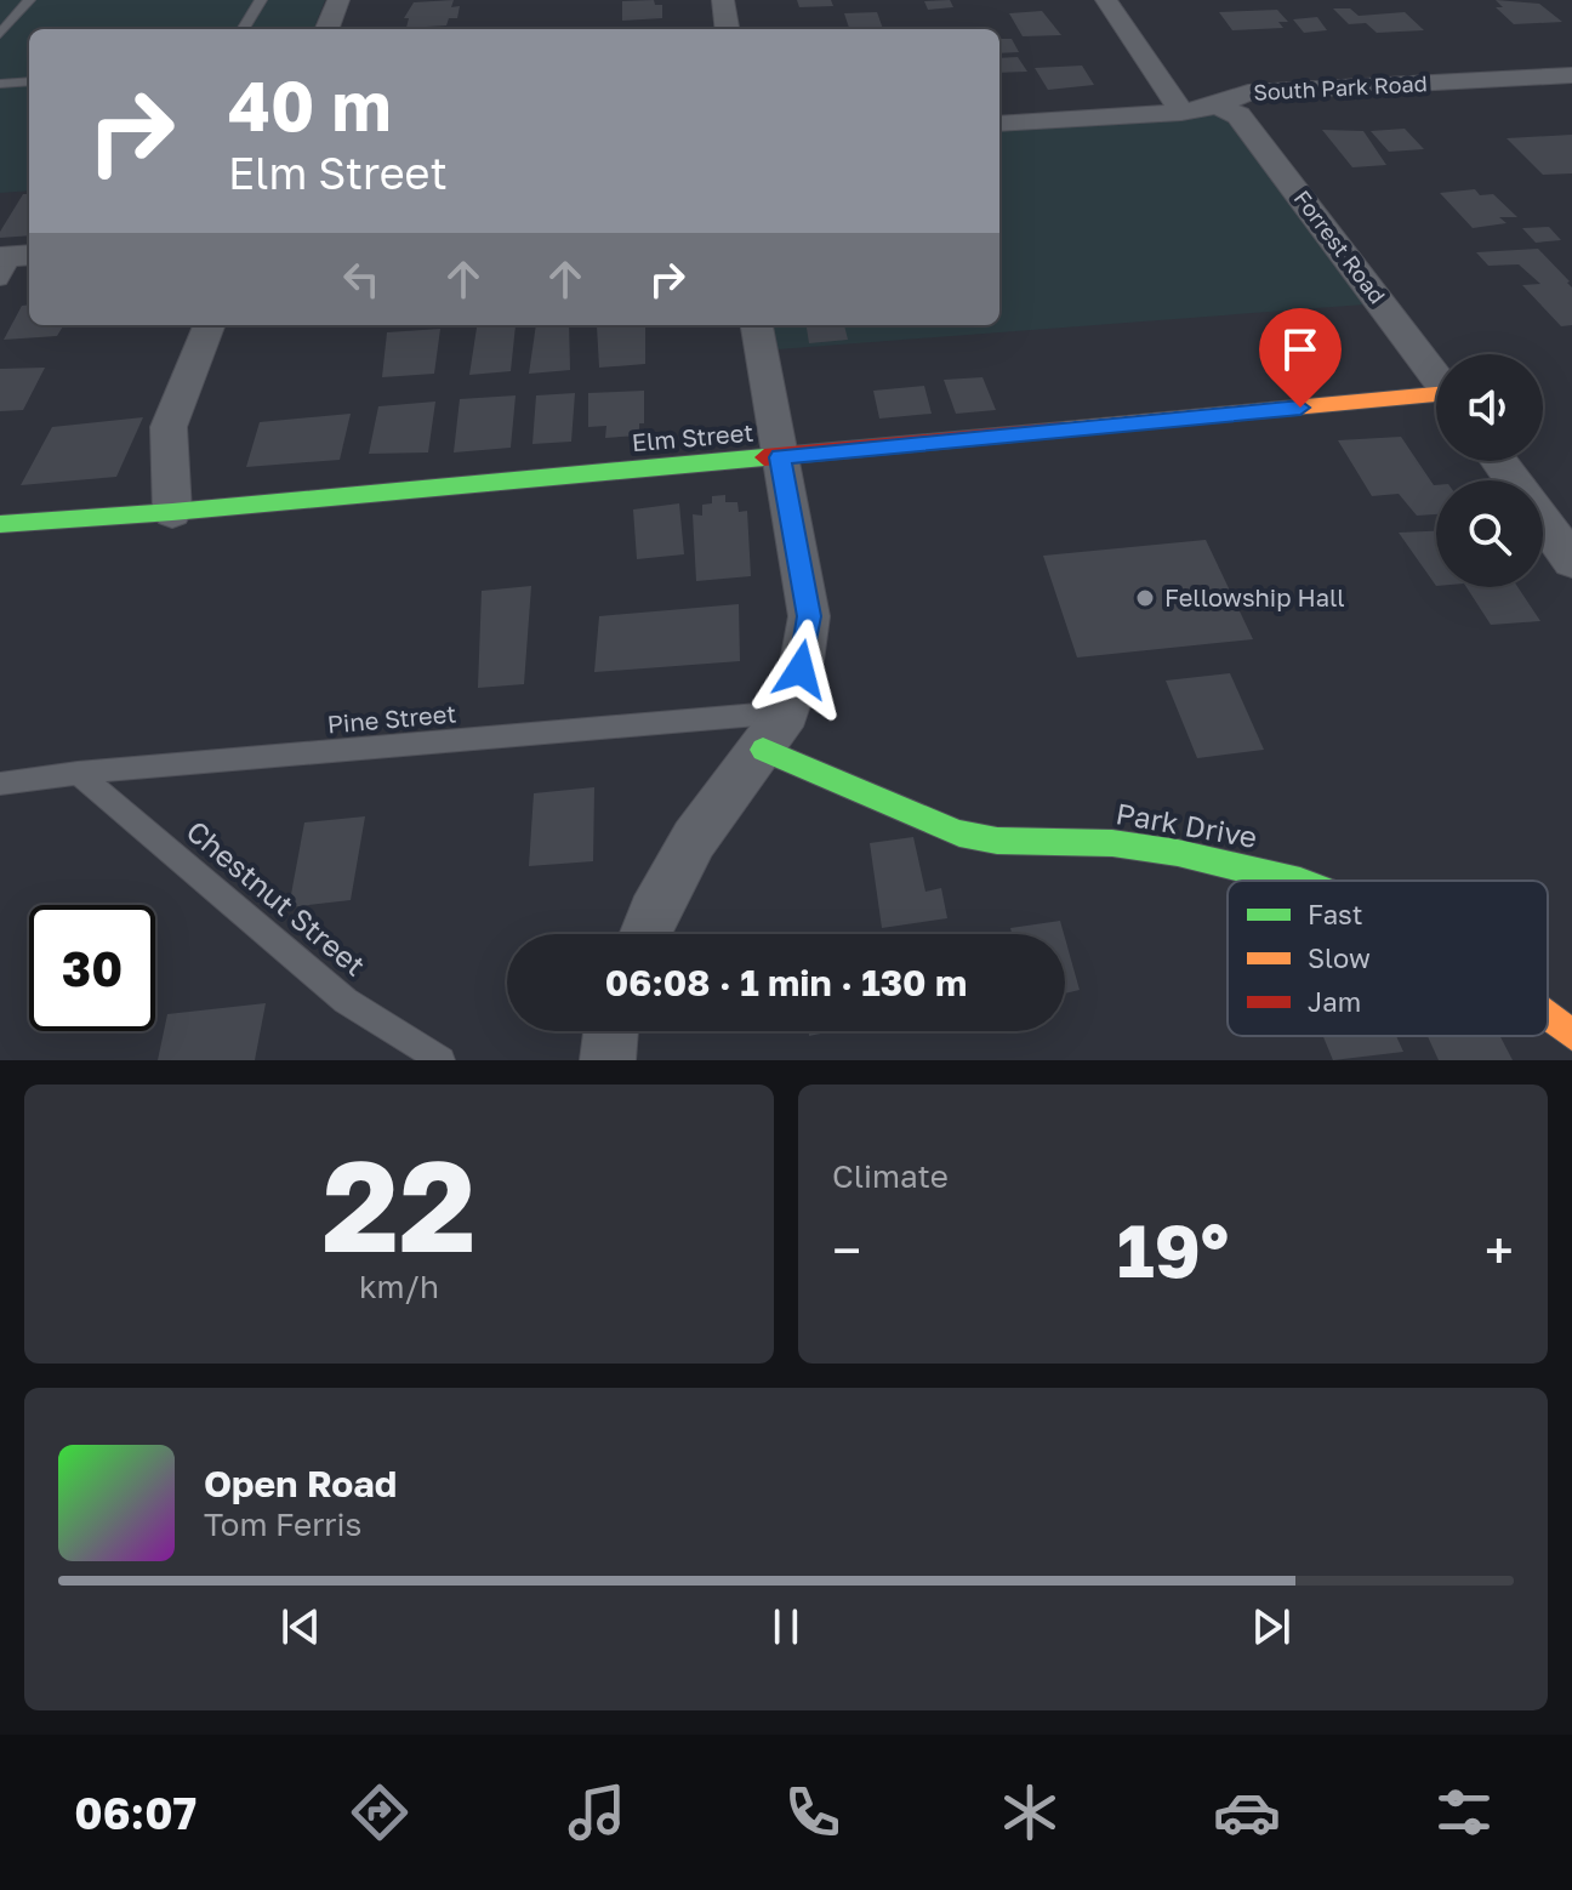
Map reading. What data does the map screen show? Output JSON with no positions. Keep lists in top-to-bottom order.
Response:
{
  "streets": {
    "street": [
      "South Park Road",
      "Forrest Road",
      "Elm Street",
      "Park Drive"
    ],
    "lane": ["Pine Street", "Chestnut Street"]
  },
  "crossings": [
    ["South Park Road", "Forrest Road"],
    ["Pine Street", "Chestnut Street"]
  ],
  "places": ["Fellowship Hall"],
  "legend": ["Fast", "Slow", "Jam"],
  "page": {
    "turn": ["40 m", "Elm Street"],
    "limit": "30",
    "trip": "06:08 · 1 min · 130 m",
    "tile": [
      ["22", "km/h"],
      "Climate"
    ],
    "heat": ["−", "19°", "+"],
    "song": ["Open Road", "Tom Ferris"],
    "tabs": "06:07"
  }
}
